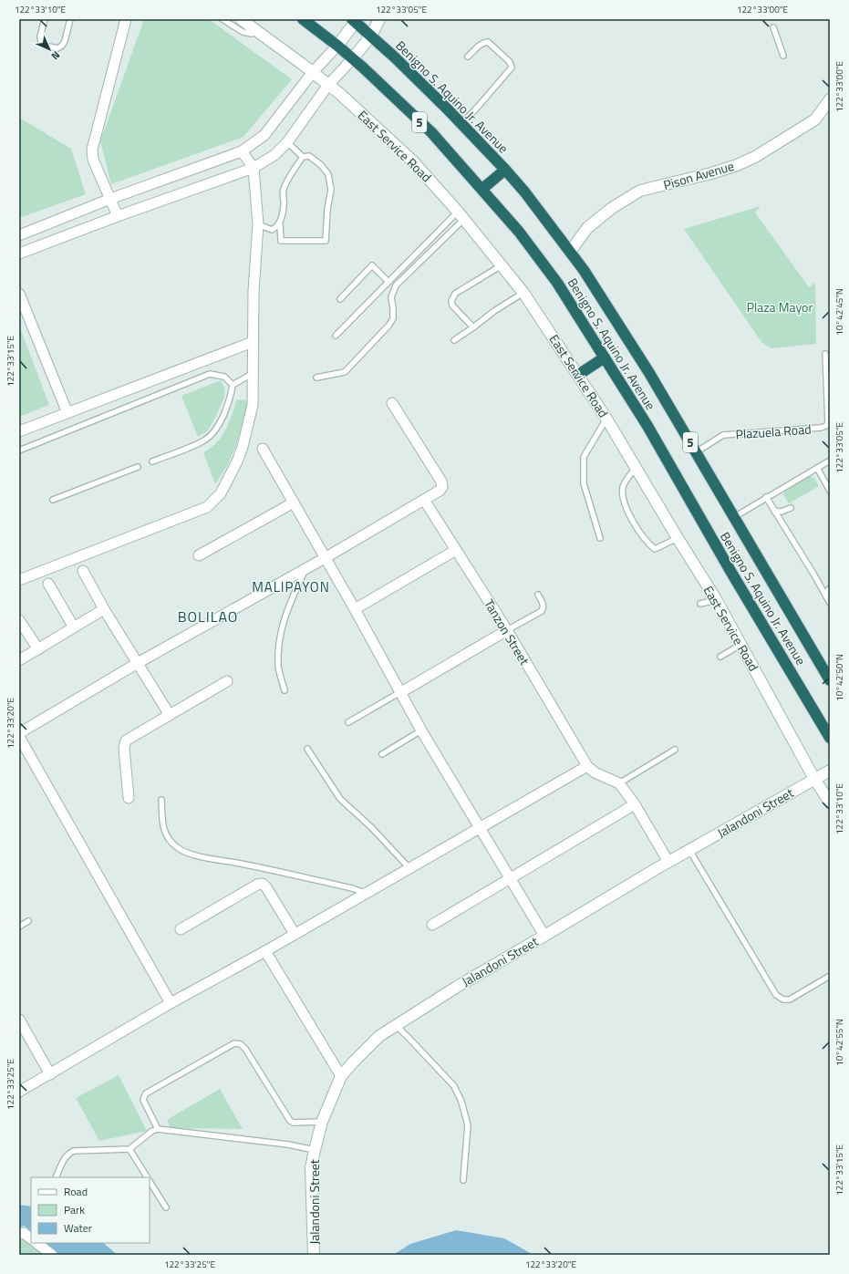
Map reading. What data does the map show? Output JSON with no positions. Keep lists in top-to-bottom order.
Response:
{
  "streets": {
    "highway": ["Benigno S. Aquino Jr. Avenue", "5"],
    "street": [
      "East Service Road",
      "Pison Avenue",
      "Tanzon Street",
      "Jalandoni Street"
    ],
    "lane": ["Plazuela Road"]
  },
  "crossings": [
    ["Benigno S. Aquino Jr. Avenue", "Pison Avenue"],
    ["Benigno S. Aquino Jr. Avenue", "Plazuela Road"],
    ["East Service Road", "Jalandoni Street"]
  ],
  "districts": ["MALIPAYON", "BOLILAO"],
  "parks": ["Plaza Mayor"],
  "legend": ["Road", "Park", "Water"],
  "north": "bottom right",
  "coordinates": [
    "122°33'10\"E",
    "122°33'05\"E",
    "122°33'00\"E",
    "10°42'45\"N",
    "122°33'15\"E",
    "10°42'50\"N",
    "122°33'20\"E",
    "10°42'55\"N",
    "122°33'25\"E"
  ]
}
